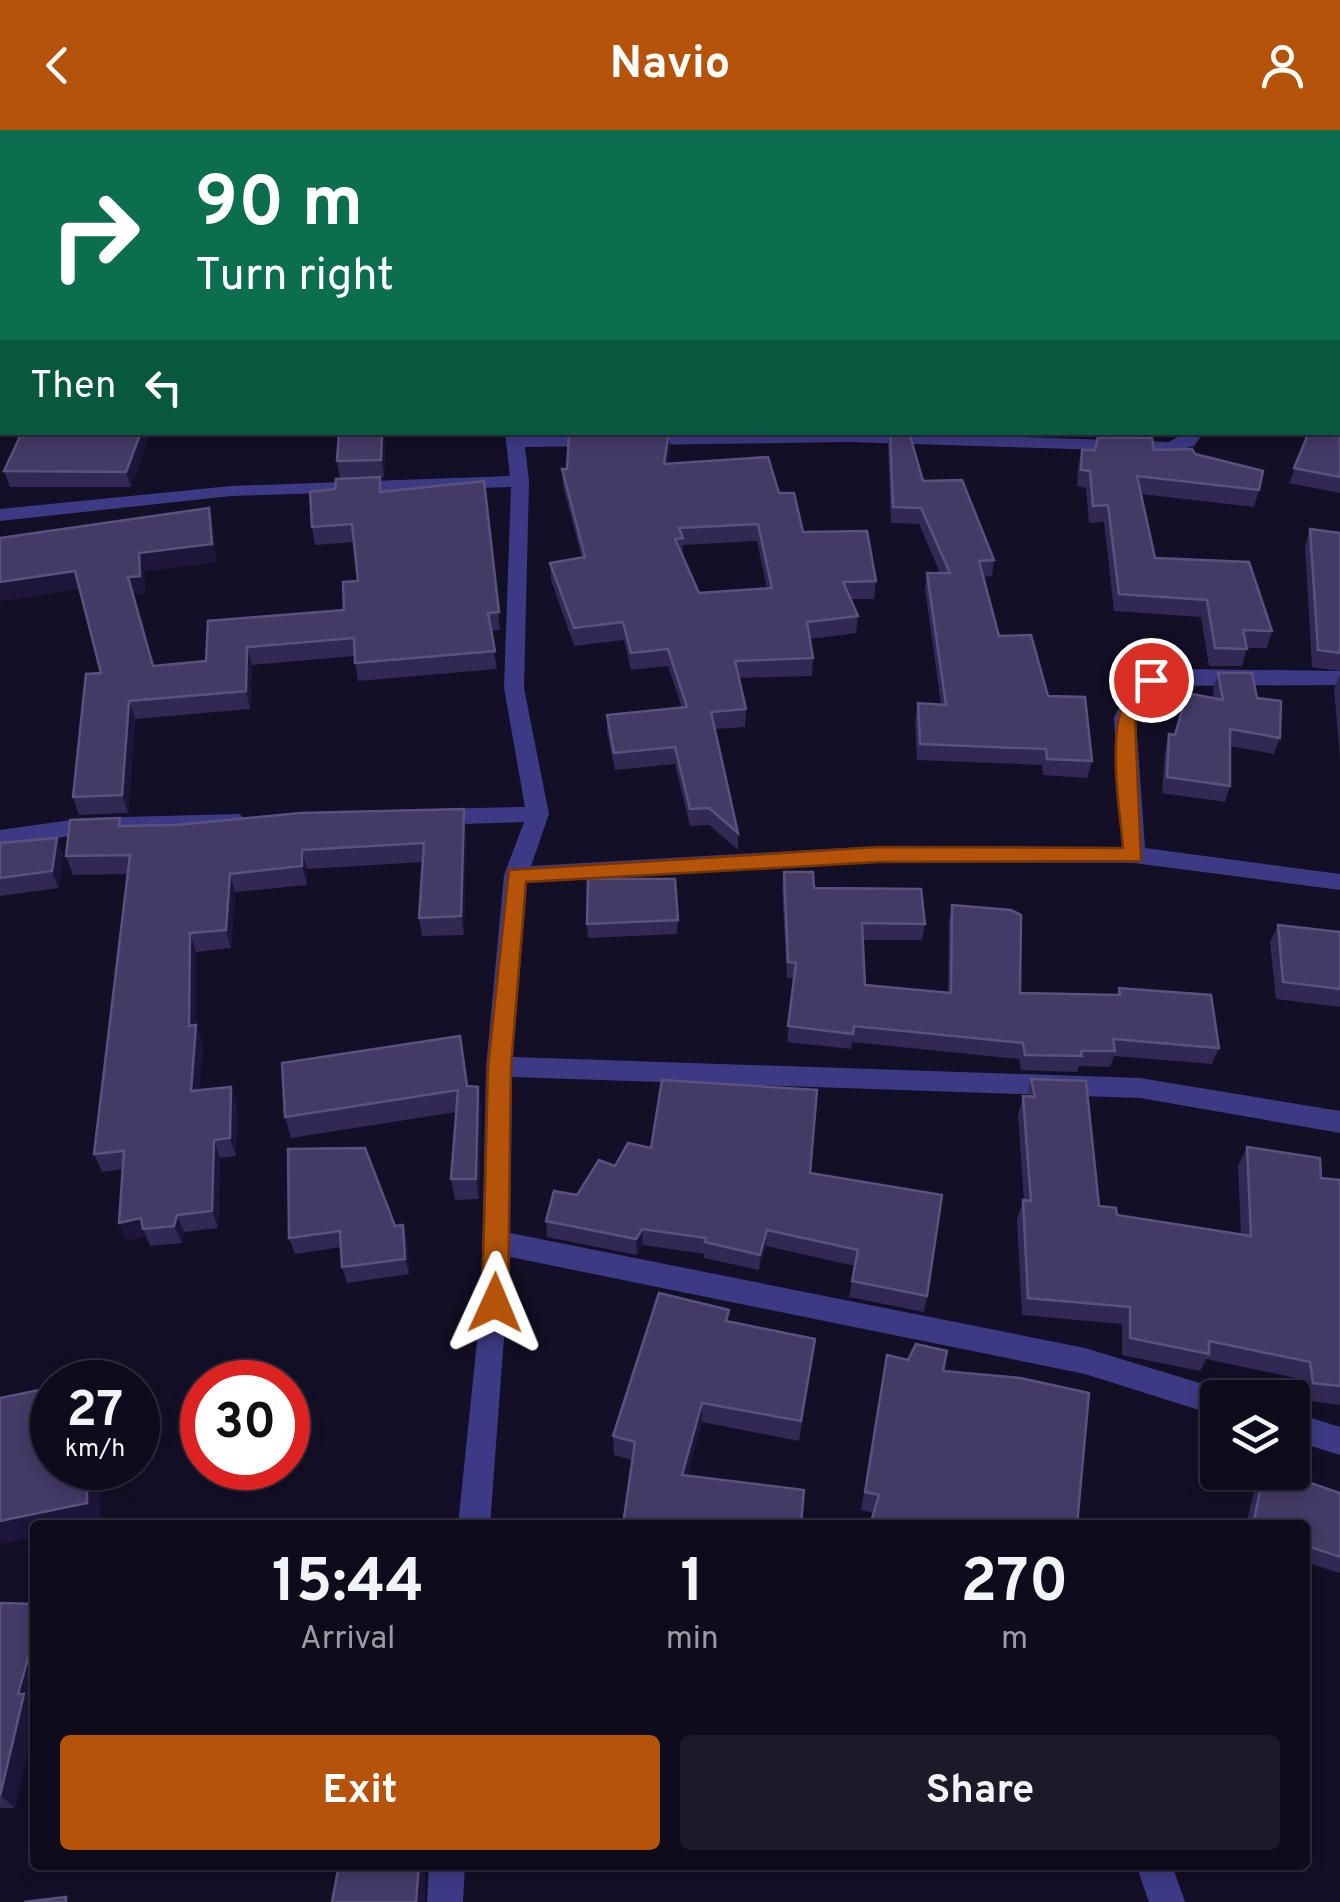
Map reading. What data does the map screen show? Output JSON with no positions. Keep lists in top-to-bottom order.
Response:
{
  "page": {
    "header": "Navio",
    "turn": ["90 m", "Turn right"],
    "then": "Then",
    "speed": "27 km/h",
    "limit": "30",
    "eta": [
      "15:44",
      "Arrival",
      "1",
      "min",
      "270",
      "m"
    ],
    "buttons": ["Exit", "Share"]
  }
}
